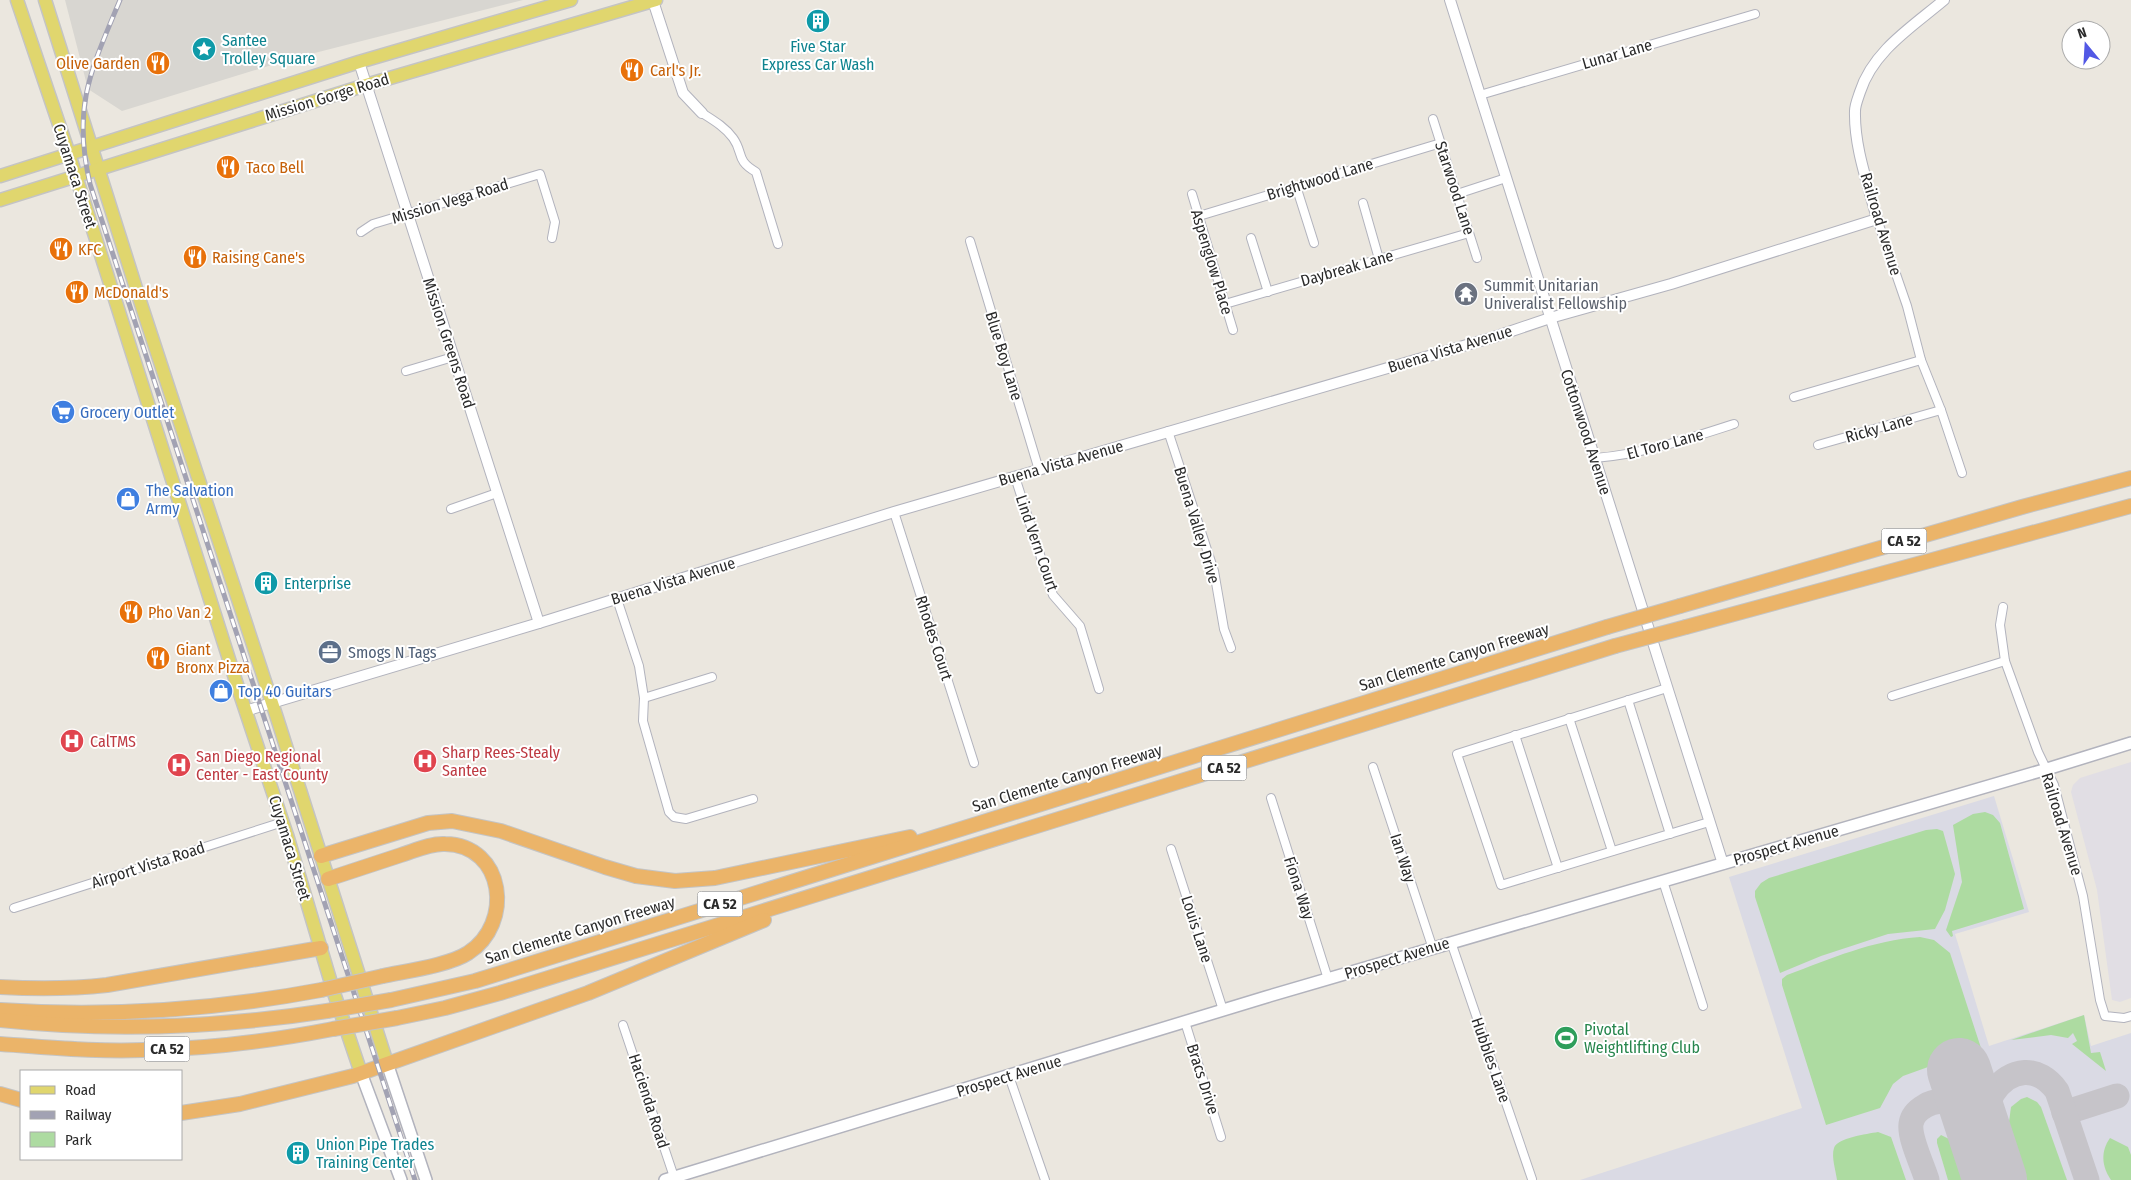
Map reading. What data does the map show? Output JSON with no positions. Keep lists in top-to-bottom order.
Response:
{
  "streets": {
    "highway": ["CA 52", "San Clemente Canyon Freeway"],
    "main road": ["Mission Gorge Road", "Cuyamaca Street", "Prospect Avenue"],
    "street": [
      "Lunar Lane",
      "Brightwood Lane",
      "Starwood Lane",
      "Mission Vega Road",
      "Railroad Avenue",
      "Aspenglow Place",
      "Daybreak Lane",
      "Mission Greens Road",
      "Buena Vista Avenue",
      "Blue Boy Lane",
      "Ricky Lane",
      "Cottonwood Avenue",
      "El Toro Lane",
      "Buena Valley Drive",
      "Lind Vern Court",
      "Rhodes Court",
      "Ian Way",
      "Airport Vista Road",
      "Fiona Way",
      "Louis Lane",
      "Hubbles Lane",
      "Bracs Drive",
      "Hacienda Road"
    ]
  },
  "crossings": [
    ["Lunar Lane", "Cottonwood Avenue"],
    ["Mission Gorge Road", "Cuyamaca Street"],
    ["Mission Gorge Road", "Mission Greens Road"],
    ["Cuyamaca Street", "Buena Vista Avenue"],
    ["Cuyamaca Street", "Airport Vista Road"],
    ["Brightwood Lane", "Starwood Lane"],
    ["Brightwood Lane", "Aspenglow Place"],
    ["Starwood Lane", "Daybreak Lane"],
    ["Mission Vega Road", "Mission Greens Road"],
    ["Railroad Avenue", "Buena Vista Avenue"],
    ["Railroad Avenue", "Ricky Lane"],
    ["Railroad Avenue", "Prospect Avenue"],
    ["Aspenglow Place", "Daybreak Lane"],
    ["Mission Greens Road", "Buena Vista Avenue"],
    ["Buena Vista Avenue", "Blue Boy Lane"],
    ["Buena Vista Avenue", "Cottonwood Avenue"],
    ["Buena Vista Avenue", "Buena Valley Drive"],
    ["Buena Vista Avenue", "Lind Vern Court"],
    ["Buena Vista Avenue", "Rhodes Court"],
    ["Cottonwood Avenue", "El Toro Lane"],
    ["Cottonwood Avenue", "Prospect Avenue"],
    ["Prospect Avenue", "Ian Way"],
    ["Prospect Avenue", "Fiona Way"],
    ["Prospect Avenue", "Louis Lane"],
    ["Prospect Avenue", "Hubbles Lane"],
    ["Prospect Avenue", "Bracs Drive"],
    ["Prospect Avenue", "Hacienda Road"]
  ],
  "places": {
    "building": ["Five Star Express Car Wash", "Enterprise", "Union Pipe Trades Training Center"],
    "place": ["Santee Trolley Square"],
    "restaurant": [
      "Olive Garden",
      "Carl's Jr.",
      "Taco Bell",
      "KFC",
      "Raising Cane's",
      "McDonald's",
      "Pho Van 2",
      "Giant Bronx Pizza"
    ],
    "temple": ["Summit Unitarian Univeralist Fellowship"],
    "supermarket": ["Grocery Outlet"],
    "shop": ["The Salvation Army", "Top 40 Guitars"],
    "office": ["Smogs N Tags"],
    "hospital": ["CalTMS", "Sharp Rees-Stealy Santee", "San Diego Regional Center - East County"],
    "sports": ["Pivotal Weightlifting Club"]
  },
  "legend": ["Road", "Railway", "Park"],
  "north": "top"
}
